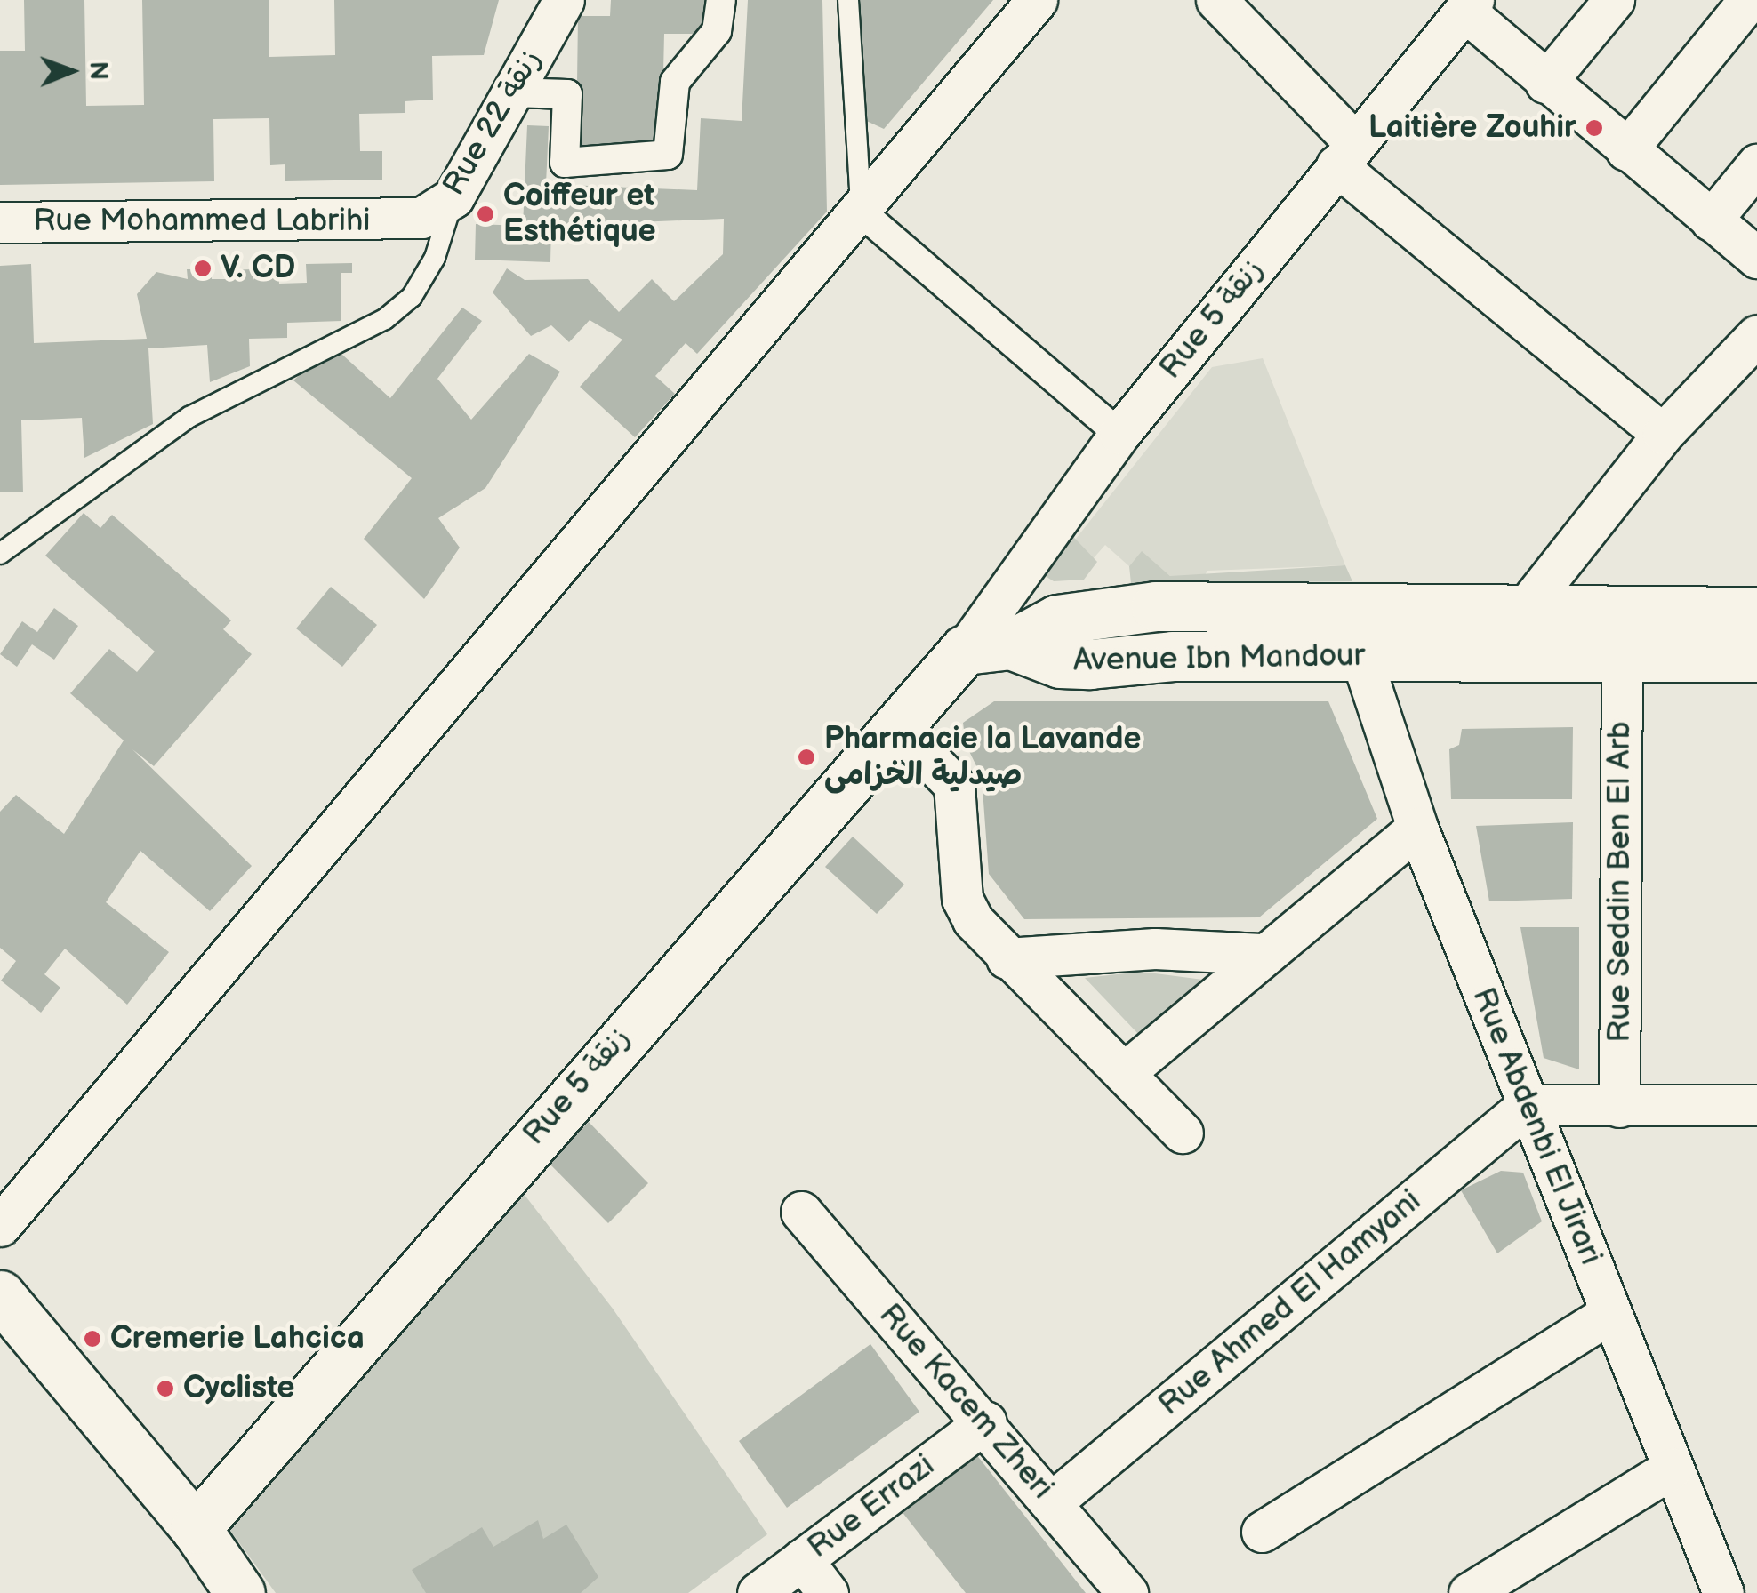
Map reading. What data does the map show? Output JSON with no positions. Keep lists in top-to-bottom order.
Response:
{
  "streets": {
    "street": [
      "Rue 22 زنقة",
      "Rue Mohammed Labrihi",
      "Rue 5 زنقة",
      "Avenue Ibn Mandour",
      "Rue Seddin Ben El Arb",
      "Rue Abdenbi El Jirari",
      "Rue Ahmed El Hamyani",
      "Rue Kacem Zheri",
      "Rue Errazi"
    ]
  },
  "crossings": [
    ["Rue 22 زنقة", "Rue Mohammed Labrihi"],
    ["Rue 5 زنقة", "Avenue Ibn Mandour"],
    ["Avenue Ibn Mandour", "Rue Seddin Ben El Arb"],
    ["Avenue Ibn Mandour", "Rue Abdenbi El Jirari"],
    ["Rue Abdenbi El Jirari", "Rue Ahmed El Hamyani"],
    ["Rue Ahmed El Hamyani", "Rue Kacem Zheri"],
    ["Rue Kacem Zheri", "Rue Errazi"]
  ],
  "places": [
    "Laitière Zouhir",
    "Coiffeur et Esthétique",
    "V. CD",
    "Pharmacie la Lavande صيدلية الخزامى",
    "Cremerie Lahcica",
    "Cycliste"
  ],
  "north": "right"
}
